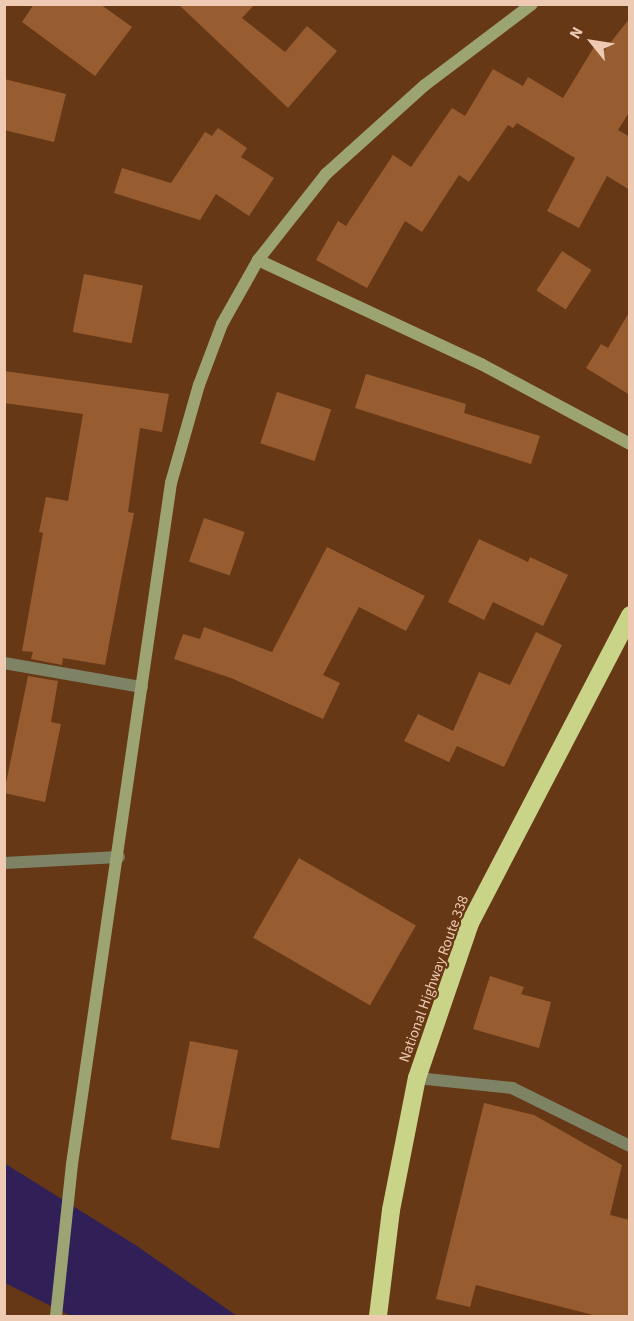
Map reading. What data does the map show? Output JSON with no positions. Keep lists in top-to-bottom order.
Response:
{
  "streets": {
    "highway": ["National Highway Route 338"]
  },
  "north": "top left"
}
